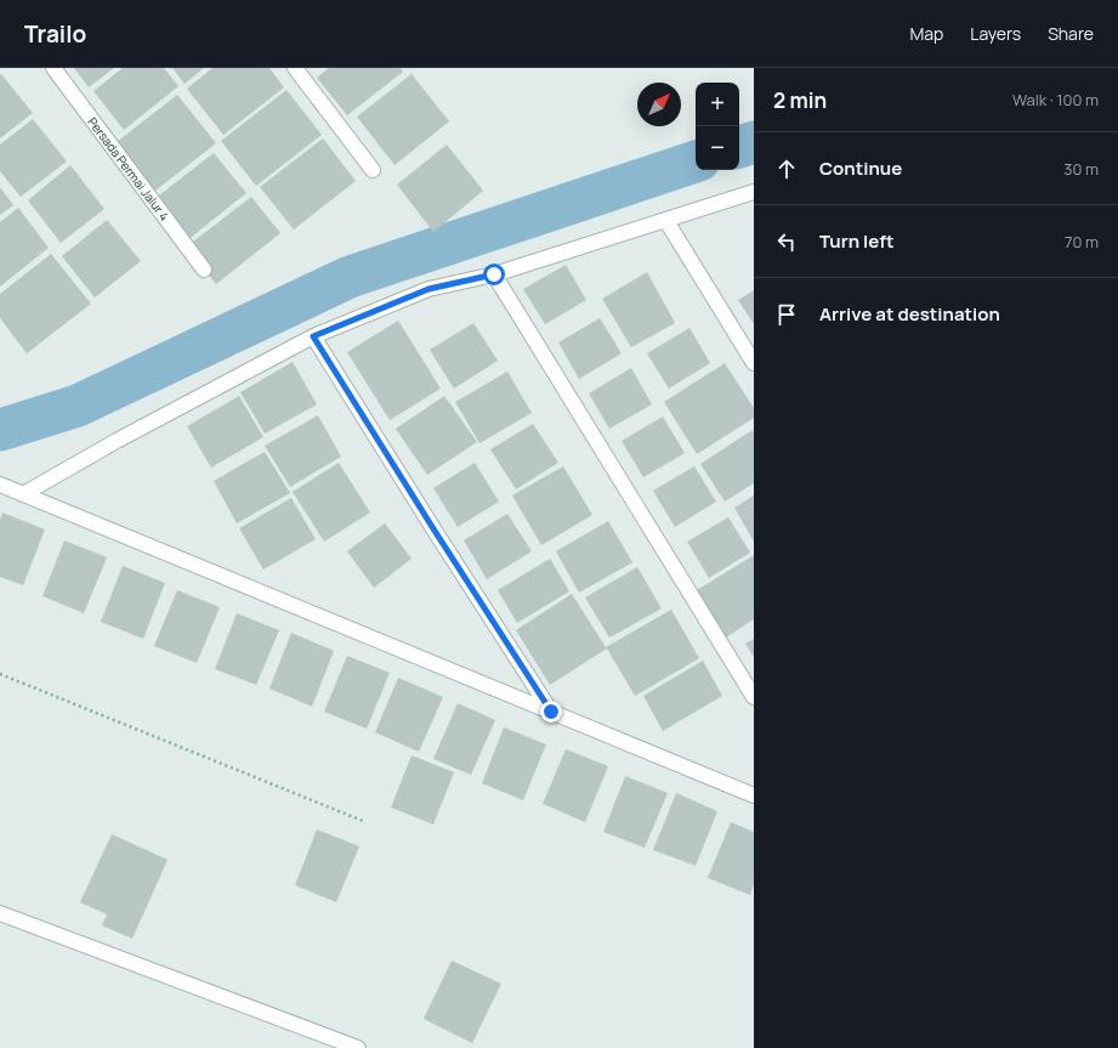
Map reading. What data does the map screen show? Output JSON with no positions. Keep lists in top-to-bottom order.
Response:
{
  "streets": {
    "street": ["Persada Permai Jalur 4"]
  },
  "north": "top right",
  "page": {
    "header": "Trailo",
    "nav": ["Map", "Layers", "Share"],
    "heading": ["2 min", "Walk · 100 m"],
    "map_buttons": ["+", "−"],
    "list": [
      ["Continue", "30 m"],
      ["Turn left", "70 m"],
      "Arrive at destination"
    ]
  }
}
